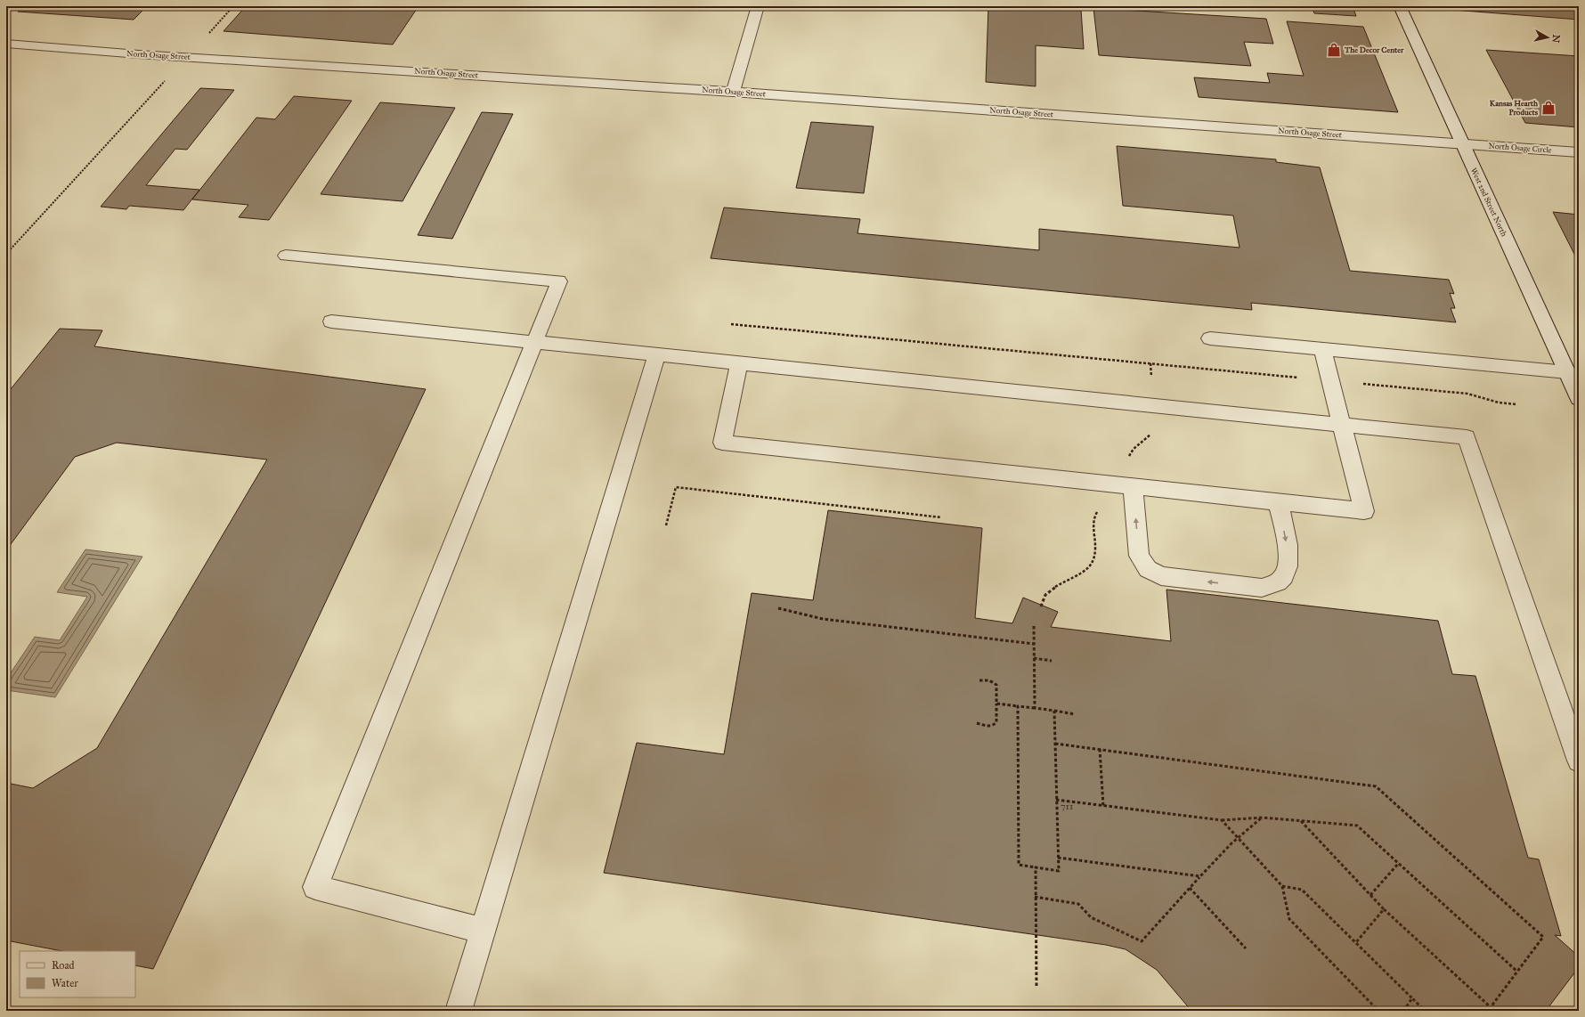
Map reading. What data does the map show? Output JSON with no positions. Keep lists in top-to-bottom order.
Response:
{
  "streets": {
    "street": ["North Osage Street", "North Osage Circle", "West 2nd Street North"]
  },
  "crossings": [
    ["North Osage Street", "North Osage Circle"],
    ["North Osage Street", "West 2nd Street North"],
    ["North Osage Circle", "West 2nd Street North"]
  ],
  "places": {
    "shop": ["The Decor Center", "Kansas Hearth Products"]
  },
  "house_numbers": ["711"],
  "legend": ["Road", "Water"],
  "north": "right"
}
